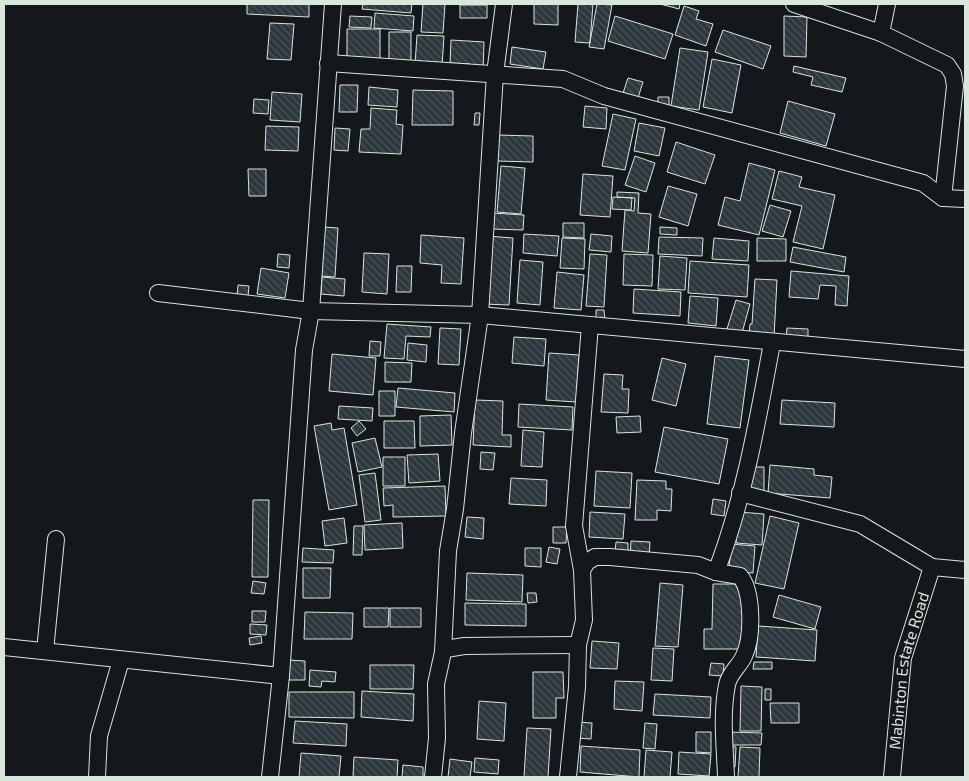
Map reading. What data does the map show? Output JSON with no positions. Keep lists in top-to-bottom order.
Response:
{
  "streets": {
    "street": ["Mabinton Estate Road"]
  }
}
